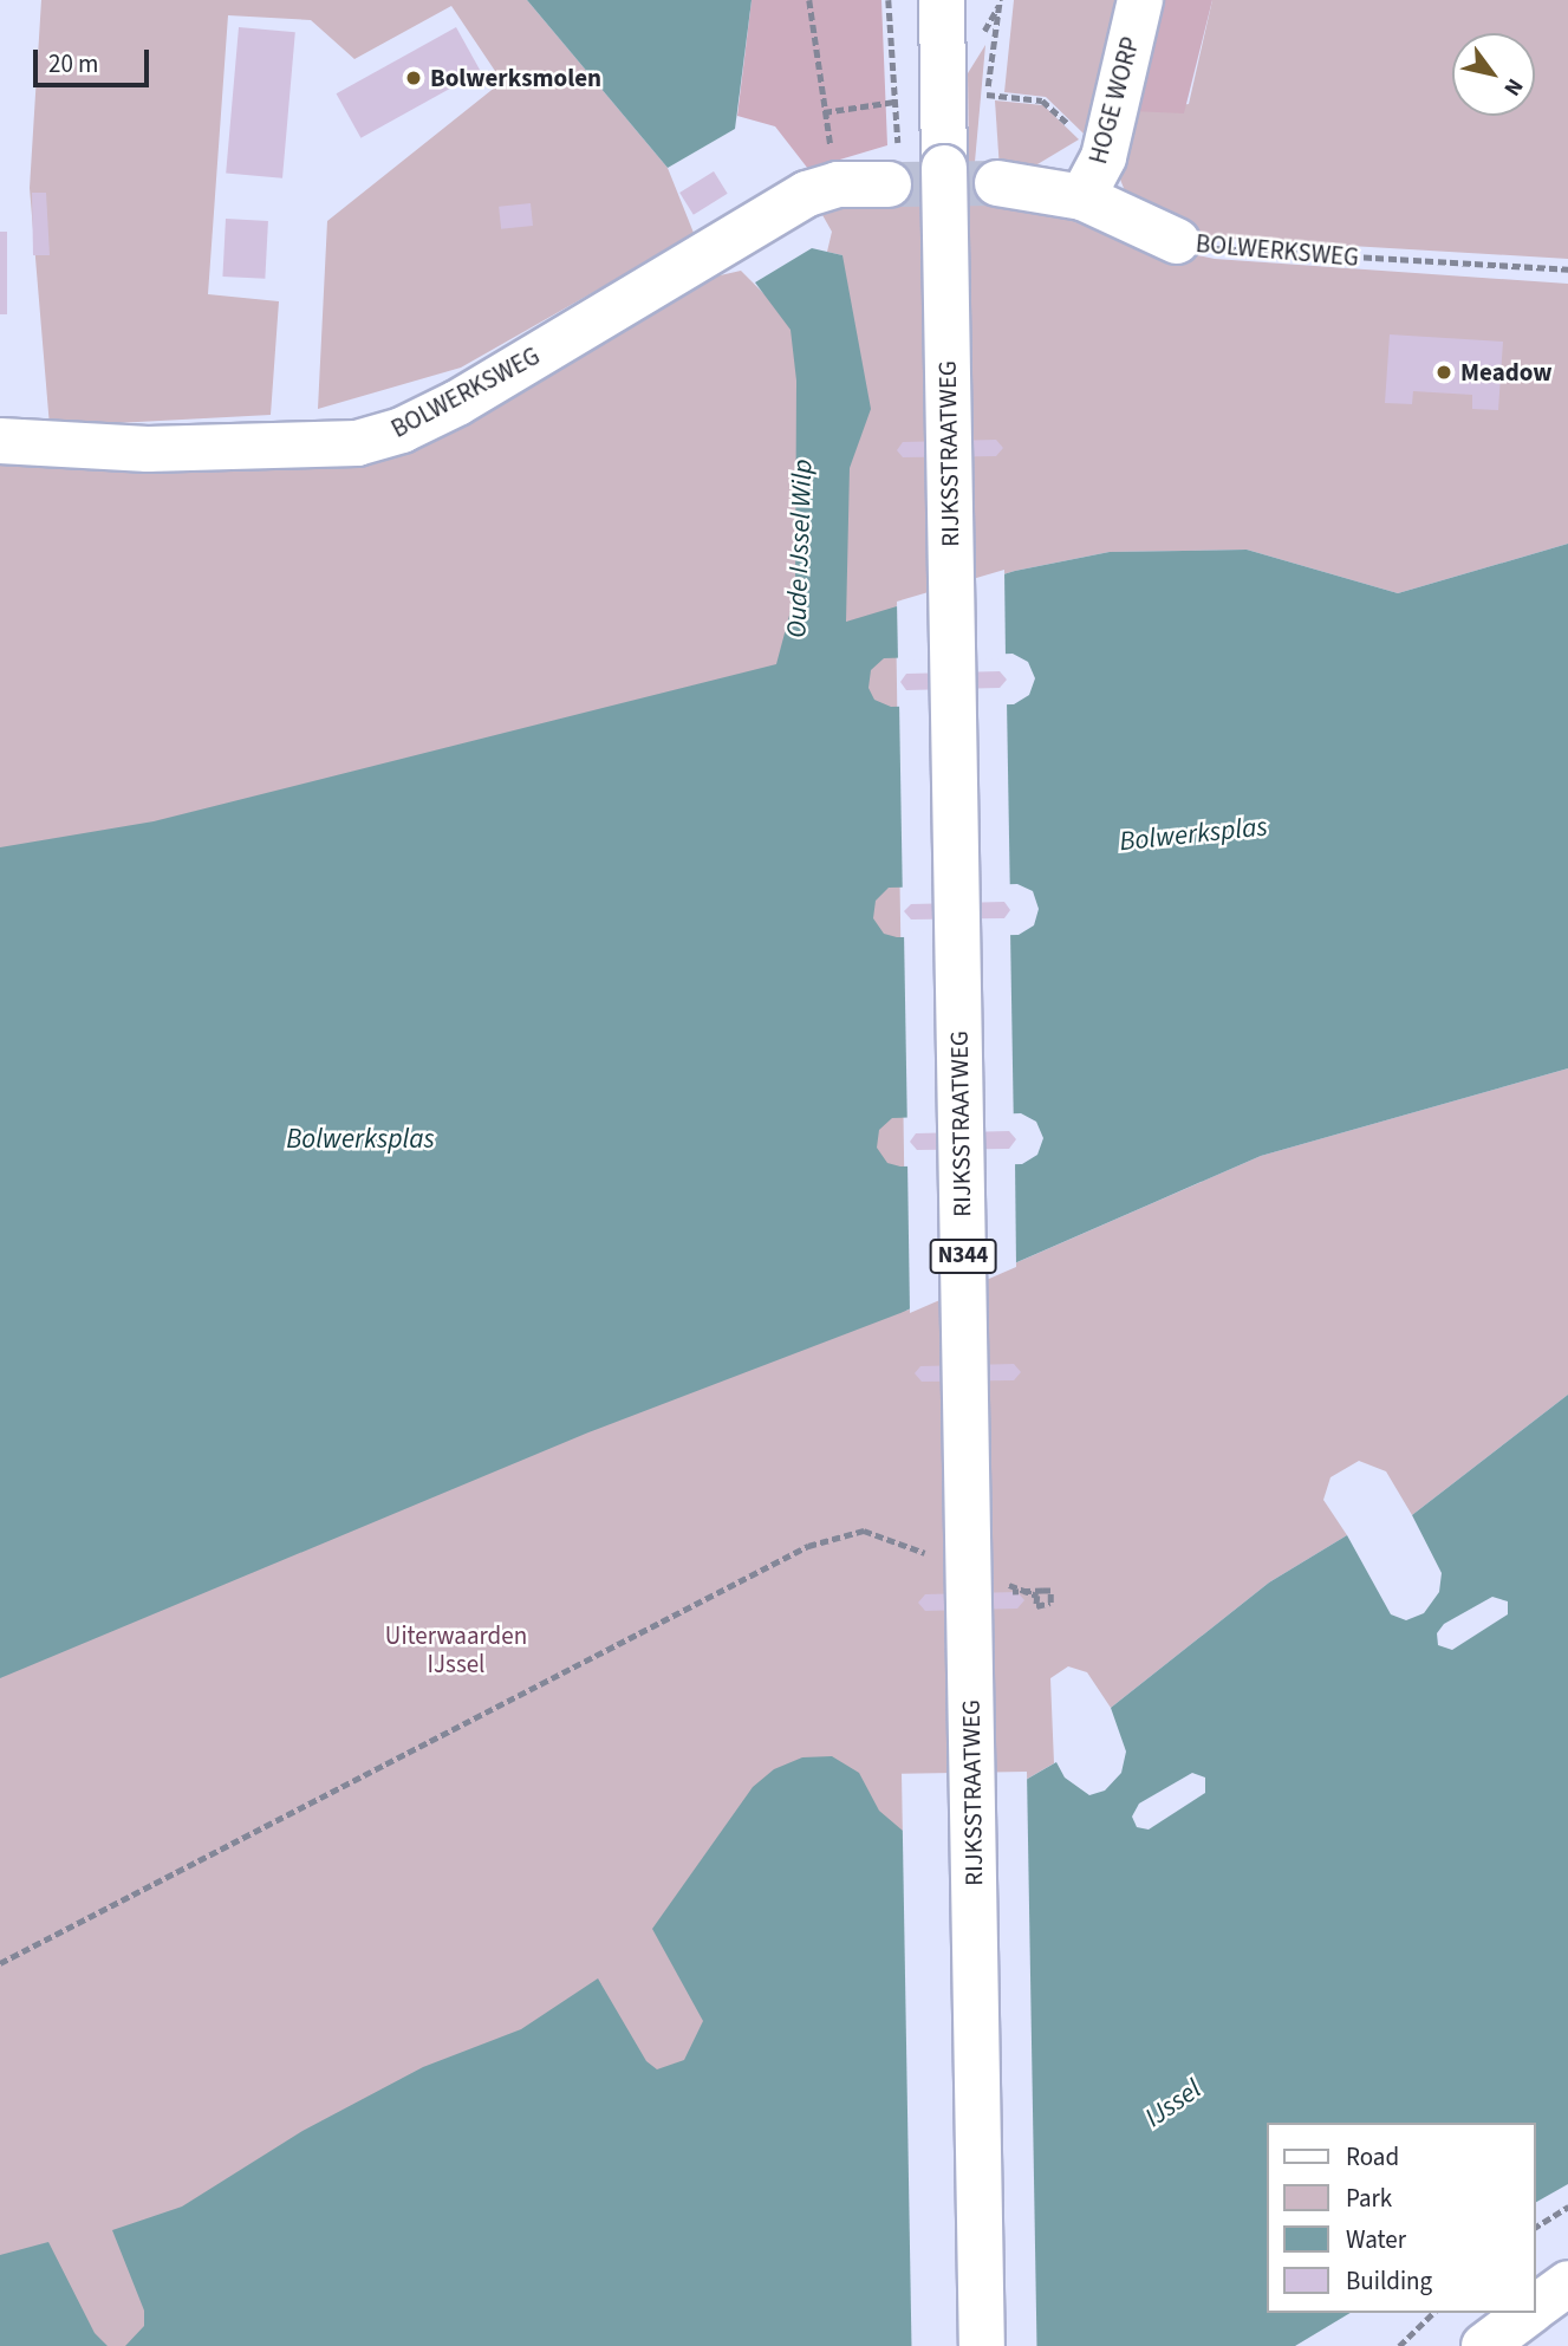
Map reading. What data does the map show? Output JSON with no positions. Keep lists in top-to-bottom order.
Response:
{
  "streets": {
    "main road": [
      "HOGE WORP",
      "BOLWERKSWEG",
      "RIJKSSTRAATWEG",
      "N344"
    ]
  },
  "crossings": [
    ["HOGE WORP", "BOLWERKSWEG"]
  ],
  "water": ["Oude IJssel Wilp", "Bolwerksplas", "IJssel"],
  "parks": ["Uiterwaarden IJssel"],
  "places": ["Bolwerksmolen", "Meadow"],
  "legend": [
    "Road",
    "Park",
    "Water",
    "Building"
  ],
  "scale_bar": "20 m",
  "north": "bottom right"
}
